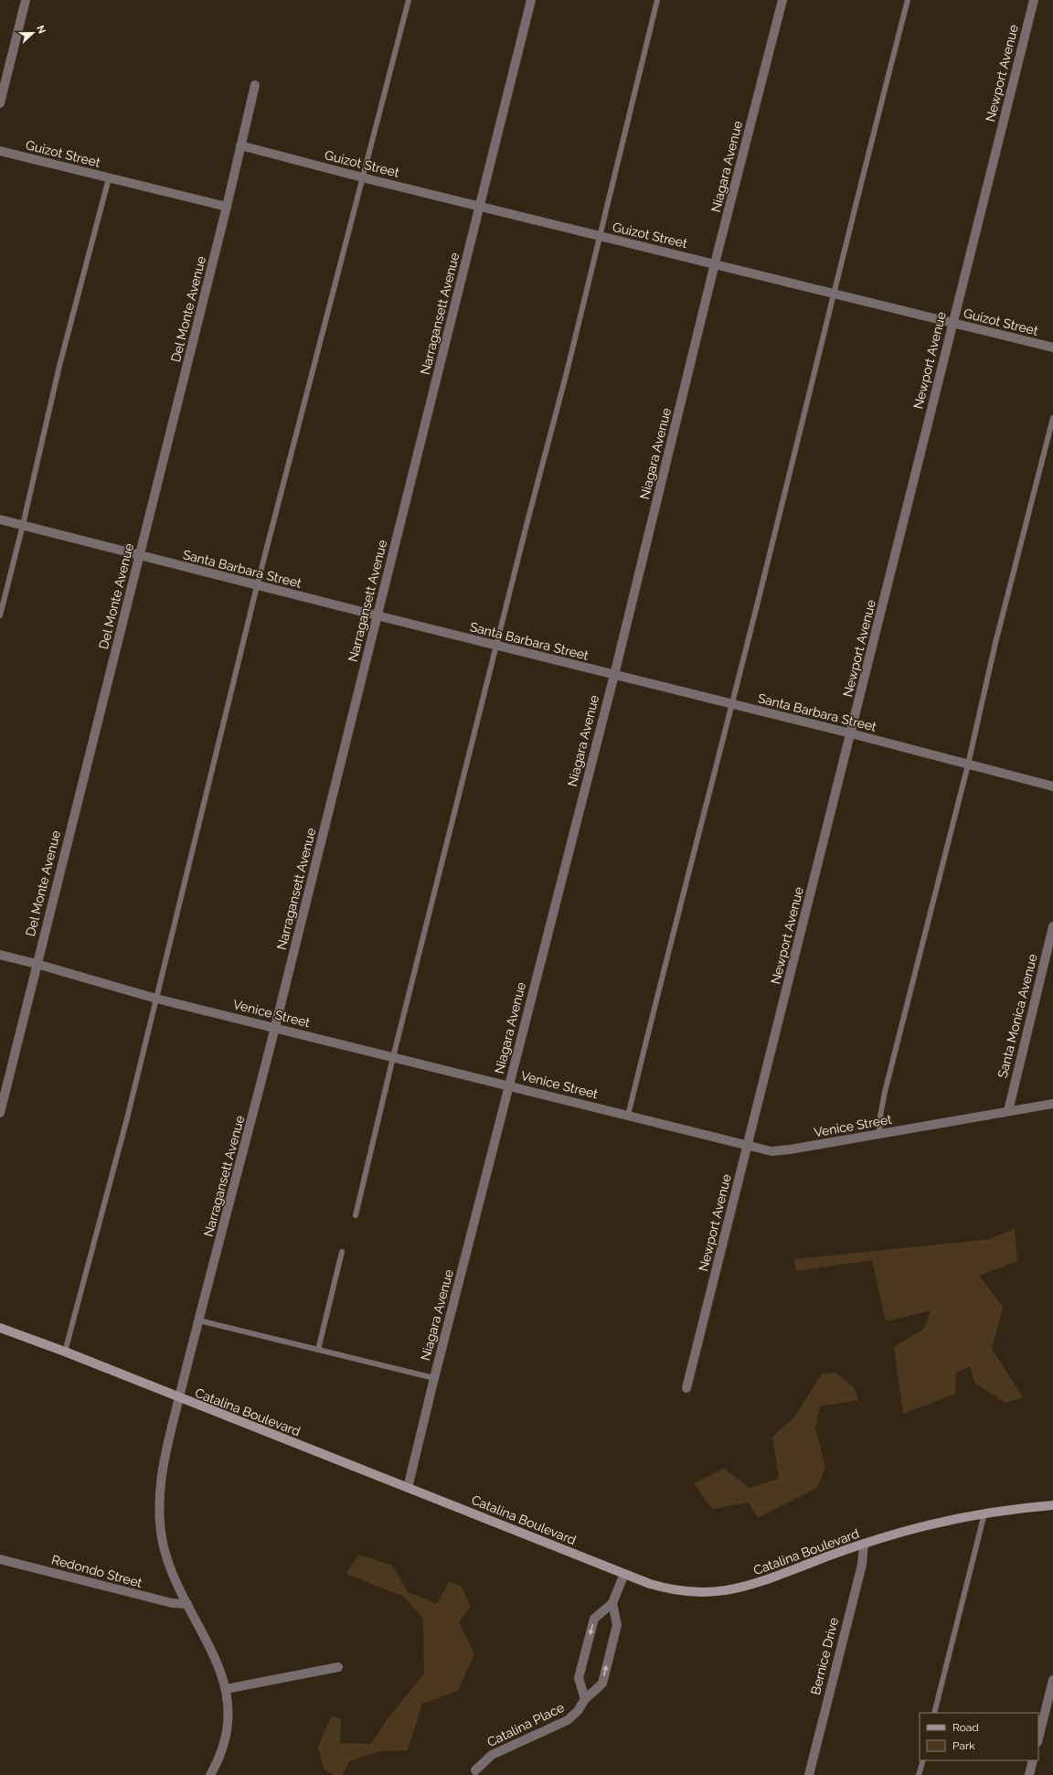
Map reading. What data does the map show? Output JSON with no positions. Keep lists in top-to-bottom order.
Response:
{
  "streets": {
    "main road": ["Catalina Boulevard"],
    "street": [
      "Newport Avenue",
      "Guizot Street",
      "Niagara Avenue",
      "Del Monte Avenue",
      "Narragansett Avenue",
      "Santa Barbara Street",
      "Venice Street",
      "Santa Monica Avenue",
      "Redondo Street",
      "Bernice Drive",
      "Catalina Place"
    ]
  },
  "crossings": [
    ["Newport Avenue", "Guizot Street"],
    ["Newport Avenue", "Santa Barbara Street"],
    ["Newport Avenue", "Venice Street"],
    ["Guizot Street", "Niagara Avenue"],
    ["Guizot Street", "Del Monte Avenue"],
    ["Guizot Street", "Narragansett Avenue"],
    ["Niagara Avenue", "Santa Barbara Street"],
    ["Niagara Avenue", "Venice Street"],
    ["Niagara Avenue", "Catalina Boulevard"],
    ["Del Monte Avenue", "Santa Barbara Street"],
    ["Del Monte Avenue", "Venice Street"],
    ["Narragansett Avenue", "Santa Barbara Street"],
    ["Narragansett Avenue", "Venice Street"],
    ["Narragansett Avenue", "Catalina Boulevard"],
    ["Narragansett Avenue", "Redondo Street"],
    ["Venice Street", "Santa Monica Avenue"],
    ["Catalina Boulevard", "Bernice Drive"]
  ],
  "legend": ["Road", "Park"],
  "north": "right"
}
